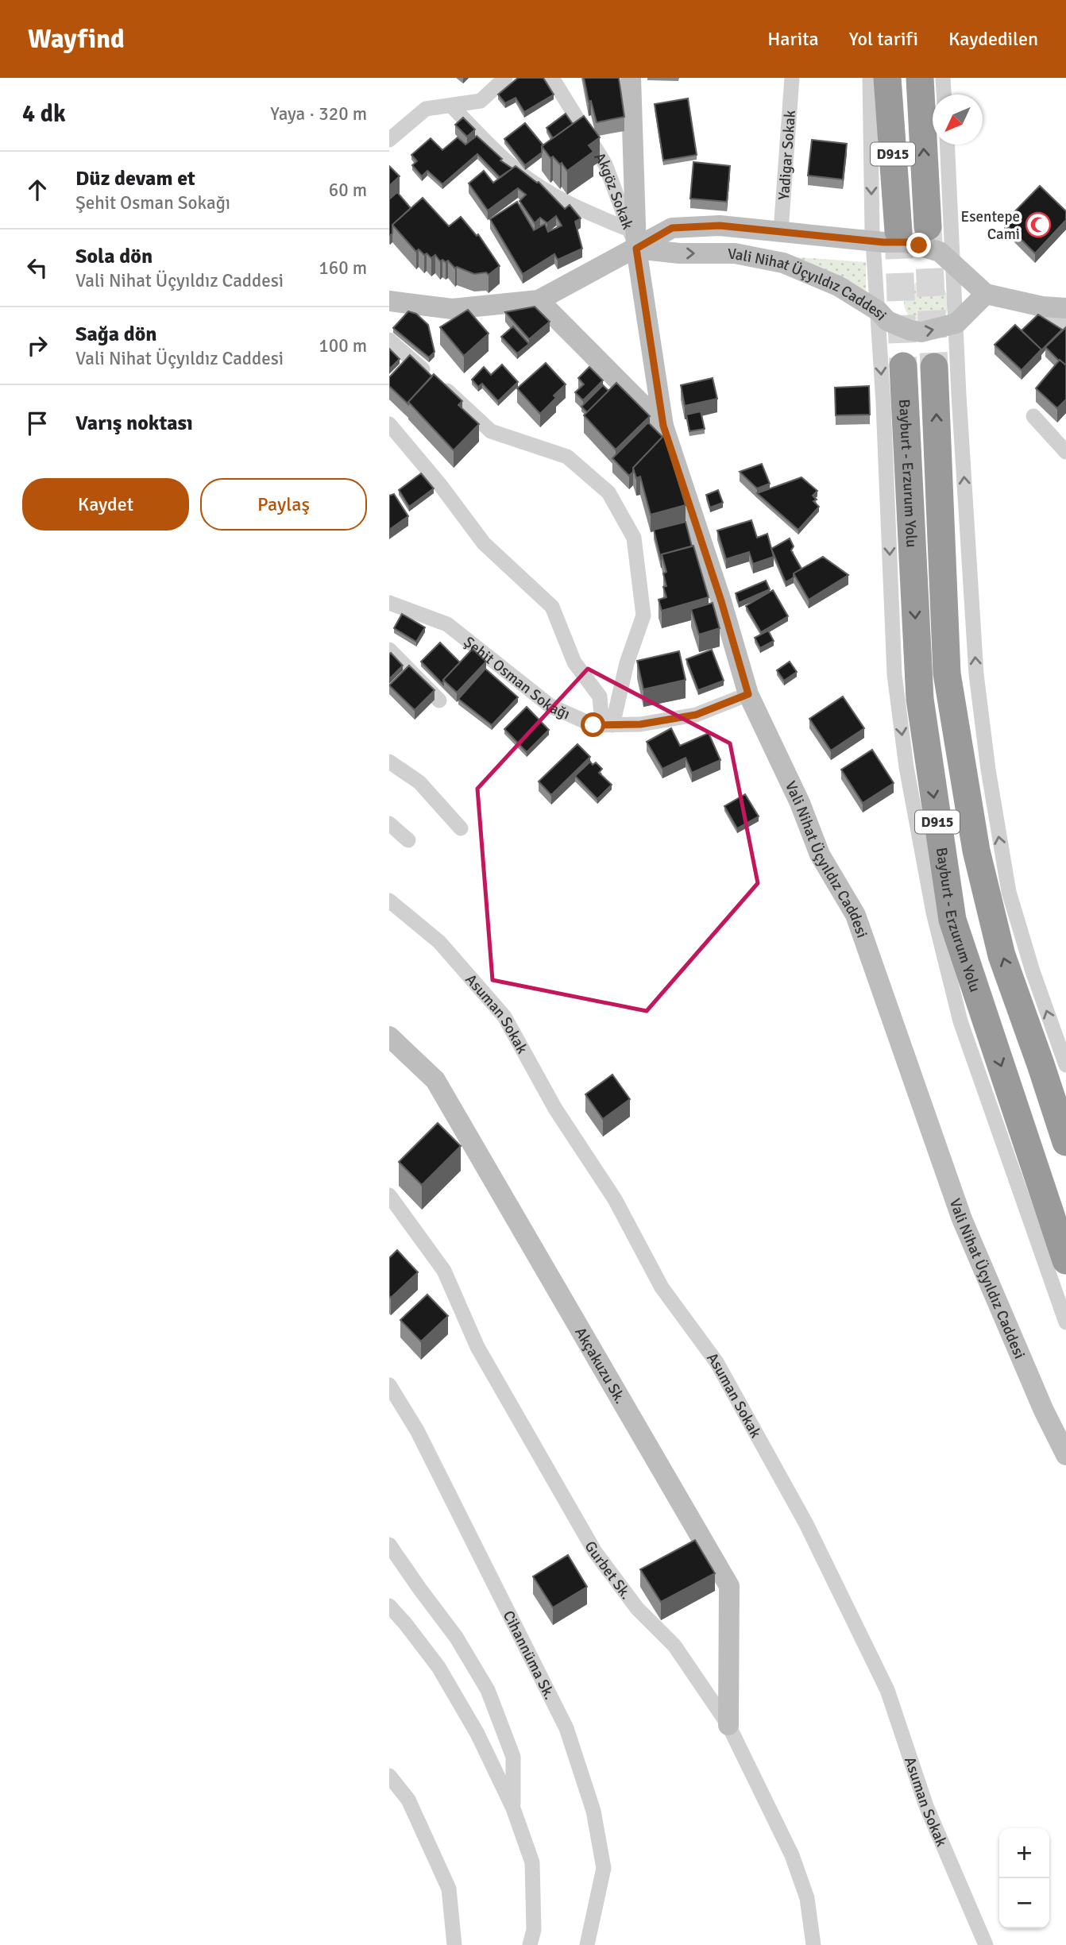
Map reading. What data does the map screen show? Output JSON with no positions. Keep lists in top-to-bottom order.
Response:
{
  "streets": {
    "highway": ["D915", "Bayburt - Erzurum Yolu"],
    "main road": ["Vali Nihat Üçyıldız Caddesi", "Akçakuzu Sk."],
    "street": [
      "Yadigar Sokak",
      "Akgöz Sokak",
      "Şehit Osman Sokağı",
      "Asuman Sokak",
      "Gurbet Sk.",
      "Cihannüma Sk."
    ]
  },
  "crossings": [
    ["Yadigar Sokak", "Vali Nihat Üçyıldız Caddesi"],
    ["Akgöz Sokak", "Vali Nihat Üçyıldız Caddesi"],
    ["Vali Nihat Üçyıldız Caddesi", "Şehit Osman Sokağı"],
    ["Akçakuzu Sk.", "Gurbet Sk."]
  ],
  "places": {
    "mosque": ["Esentepe Cami"]
  },
  "north": "bottom left",
  "page": {
    "header": "Wayfind",
    "nav": ["Harita", "Yol tarifi", "Kaydedilen"],
    "heading": ["4 dk", "Yaya · 320 m"],
    "list": [
      ["Düz devam et", "Şehit Osman Sokağı", "60 m"],
      ["Sola dön", "Vali Nihat Üçyıldız Caddesi", "160 m"],
      ["Sağa dön", "Vali Nihat Üçyıldız Caddesi", "100 m"],
      "Varış noktası"
    ],
    "buttons": ["Kaydet", "Paylaş"],
    "map_buttons": ["+", "−"]
  }
}
